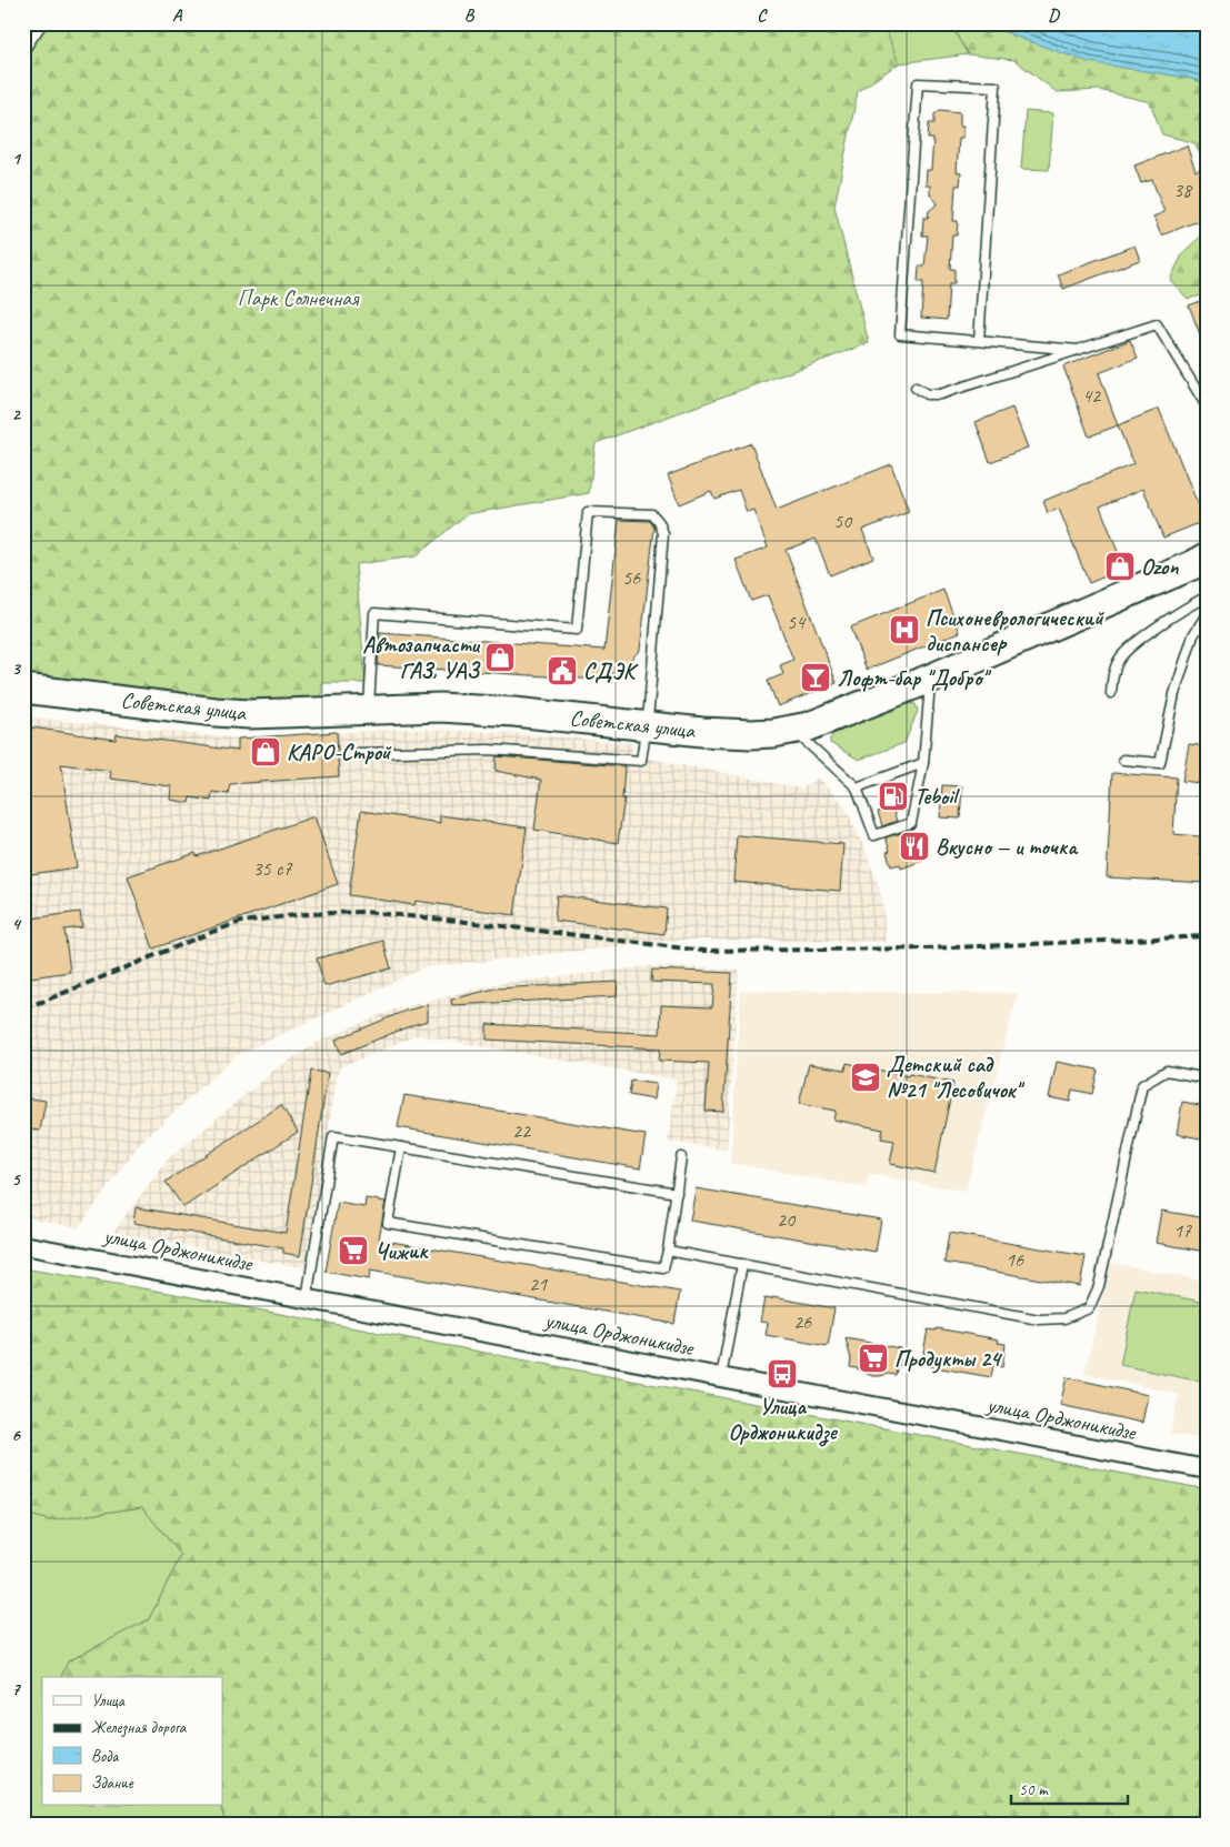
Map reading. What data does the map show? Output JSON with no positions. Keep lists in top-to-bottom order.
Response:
{
  "streets": {
    "main road": ["Советская улица"],
    "street": ["улица Орджоникидзе"]
  },
  "parks": ["Парк Солнечная"],
  "places": {
    "shop": ["Ozon", "Автозапчасти ГАЗ, УАЗ", "КАРО-Строй"],
    "hospital": ["Психоневрологический диспансер"],
    "public building": ["СДЭК"],
    "bar": ["Лофт-бар \"Добро\""],
    "fuel station": ["Teboil"],
    "restaurant": ["Вкусно — и точка"],
    "school or university": ["Детский сад №21 \"Лесовичок\""],
    "supermarket": ["Чижик", "Продукты 24"],
    "bus stop": ["Улица Орджоникидзе"]
  },
  "house_numbers": [
    "38",
    "42",
    "50",
    "56",
    "54",
    "35 с7",
    "22",
    "20",
    "17",
    "16",
    "21",
    "26"
  ],
  "legend": [
    "Улица",
    "Железная дорога",
    "Вода",
    "Здание"
  ],
  "scale_bar": "50 m",
  "grid": {
    "columns": [
      "A",
      "B",
      "C",
      "D"
    ],
    "rows": [
      "1",
      "2",
      "3",
      "4",
      "5",
      "6",
      "7"
    ]
  }
}
